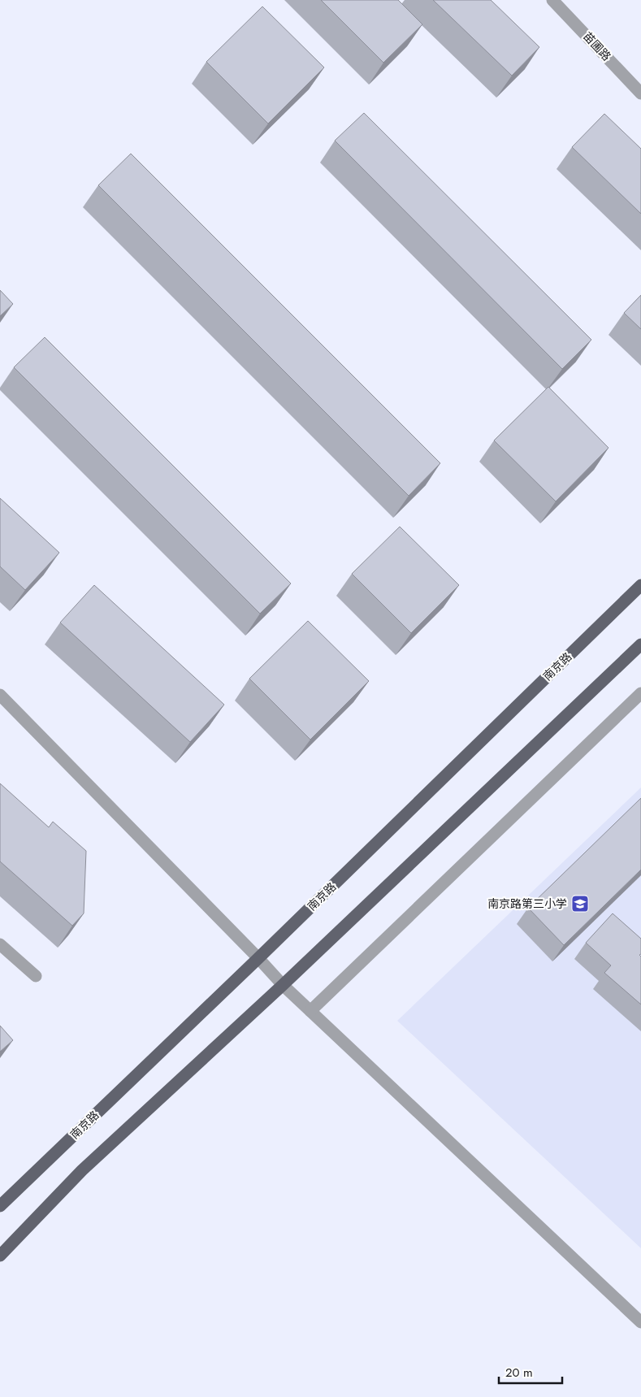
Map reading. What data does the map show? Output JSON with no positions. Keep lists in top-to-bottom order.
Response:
{
  "streets": {
    "main road": ["南京路"],
    "street": ["苗圃路"]
  },
  "places": {
    "school or university": ["南京路第三小学"]
  },
  "scale_bar": "20 m"
}
